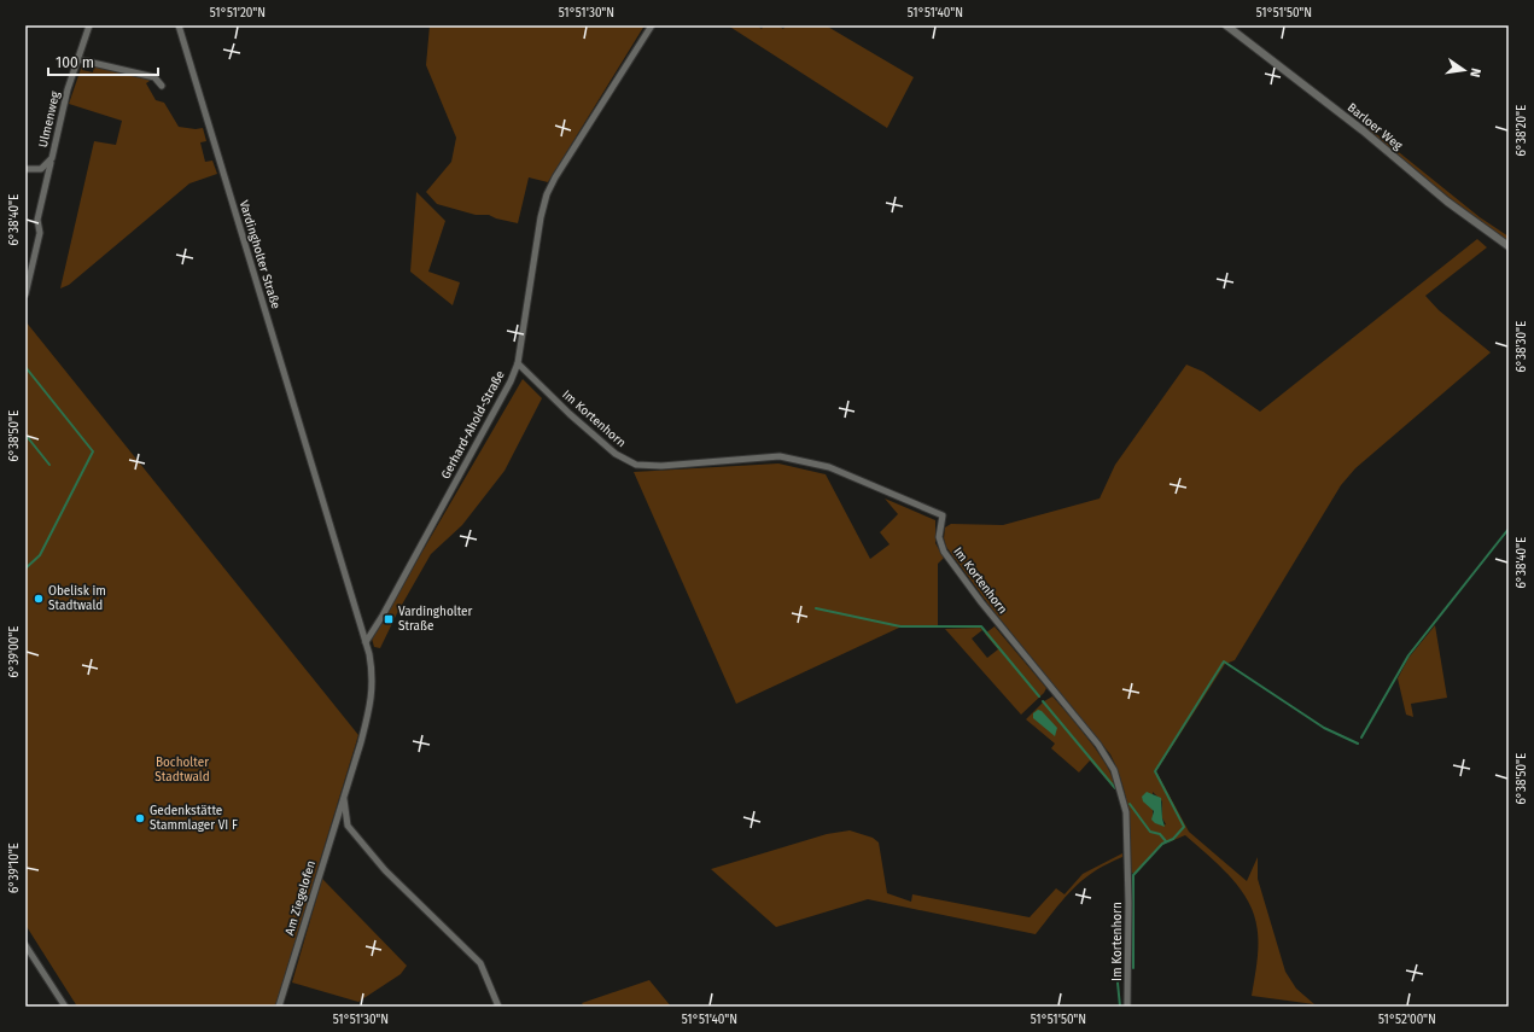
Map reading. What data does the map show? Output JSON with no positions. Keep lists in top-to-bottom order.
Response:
{
  "streets": {
    "street": [
      "Ulmenweg",
      "Barloer Weg",
      "Vardingholter Straße",
      "Im Kortenhorn",
      "Gerhard-Ahold-Straße",
      "Am Ziegelofen"
    ]
  },
  "crossings": [
    ["Vardingholter Straße", "Gerhard-Ahold-Straße"],
    ["Vardingholter Straße", "Am Ziegelofen"],
    ["Im Kortenhorn", "Gerhard-Ahold-Straße"]
  ],
  "parks": ["Bocholter Stadtwald"],
  "places": {
    "other": ["Obelisk im Stadtwald", "Gedenkstätte Stammlager VI F"],
    "transit": ["Vardingholter Straße"]
  },
  "scale_bar": "100 m",
  "north": "right",
  "coordinates": [
    "51°51'20\"N",
    "51°51'30\"N",
    "51°51'40\"N",
    "51°51'50\"N",
    "6°38'20\"E",
    "6°38'40\"E",
    "6°38'30\"E",
    "6°38'50\"E",
    "6°39'00\"E",
    "6°39'10\"E",
    "51°52'00\"N"
  ]
}
